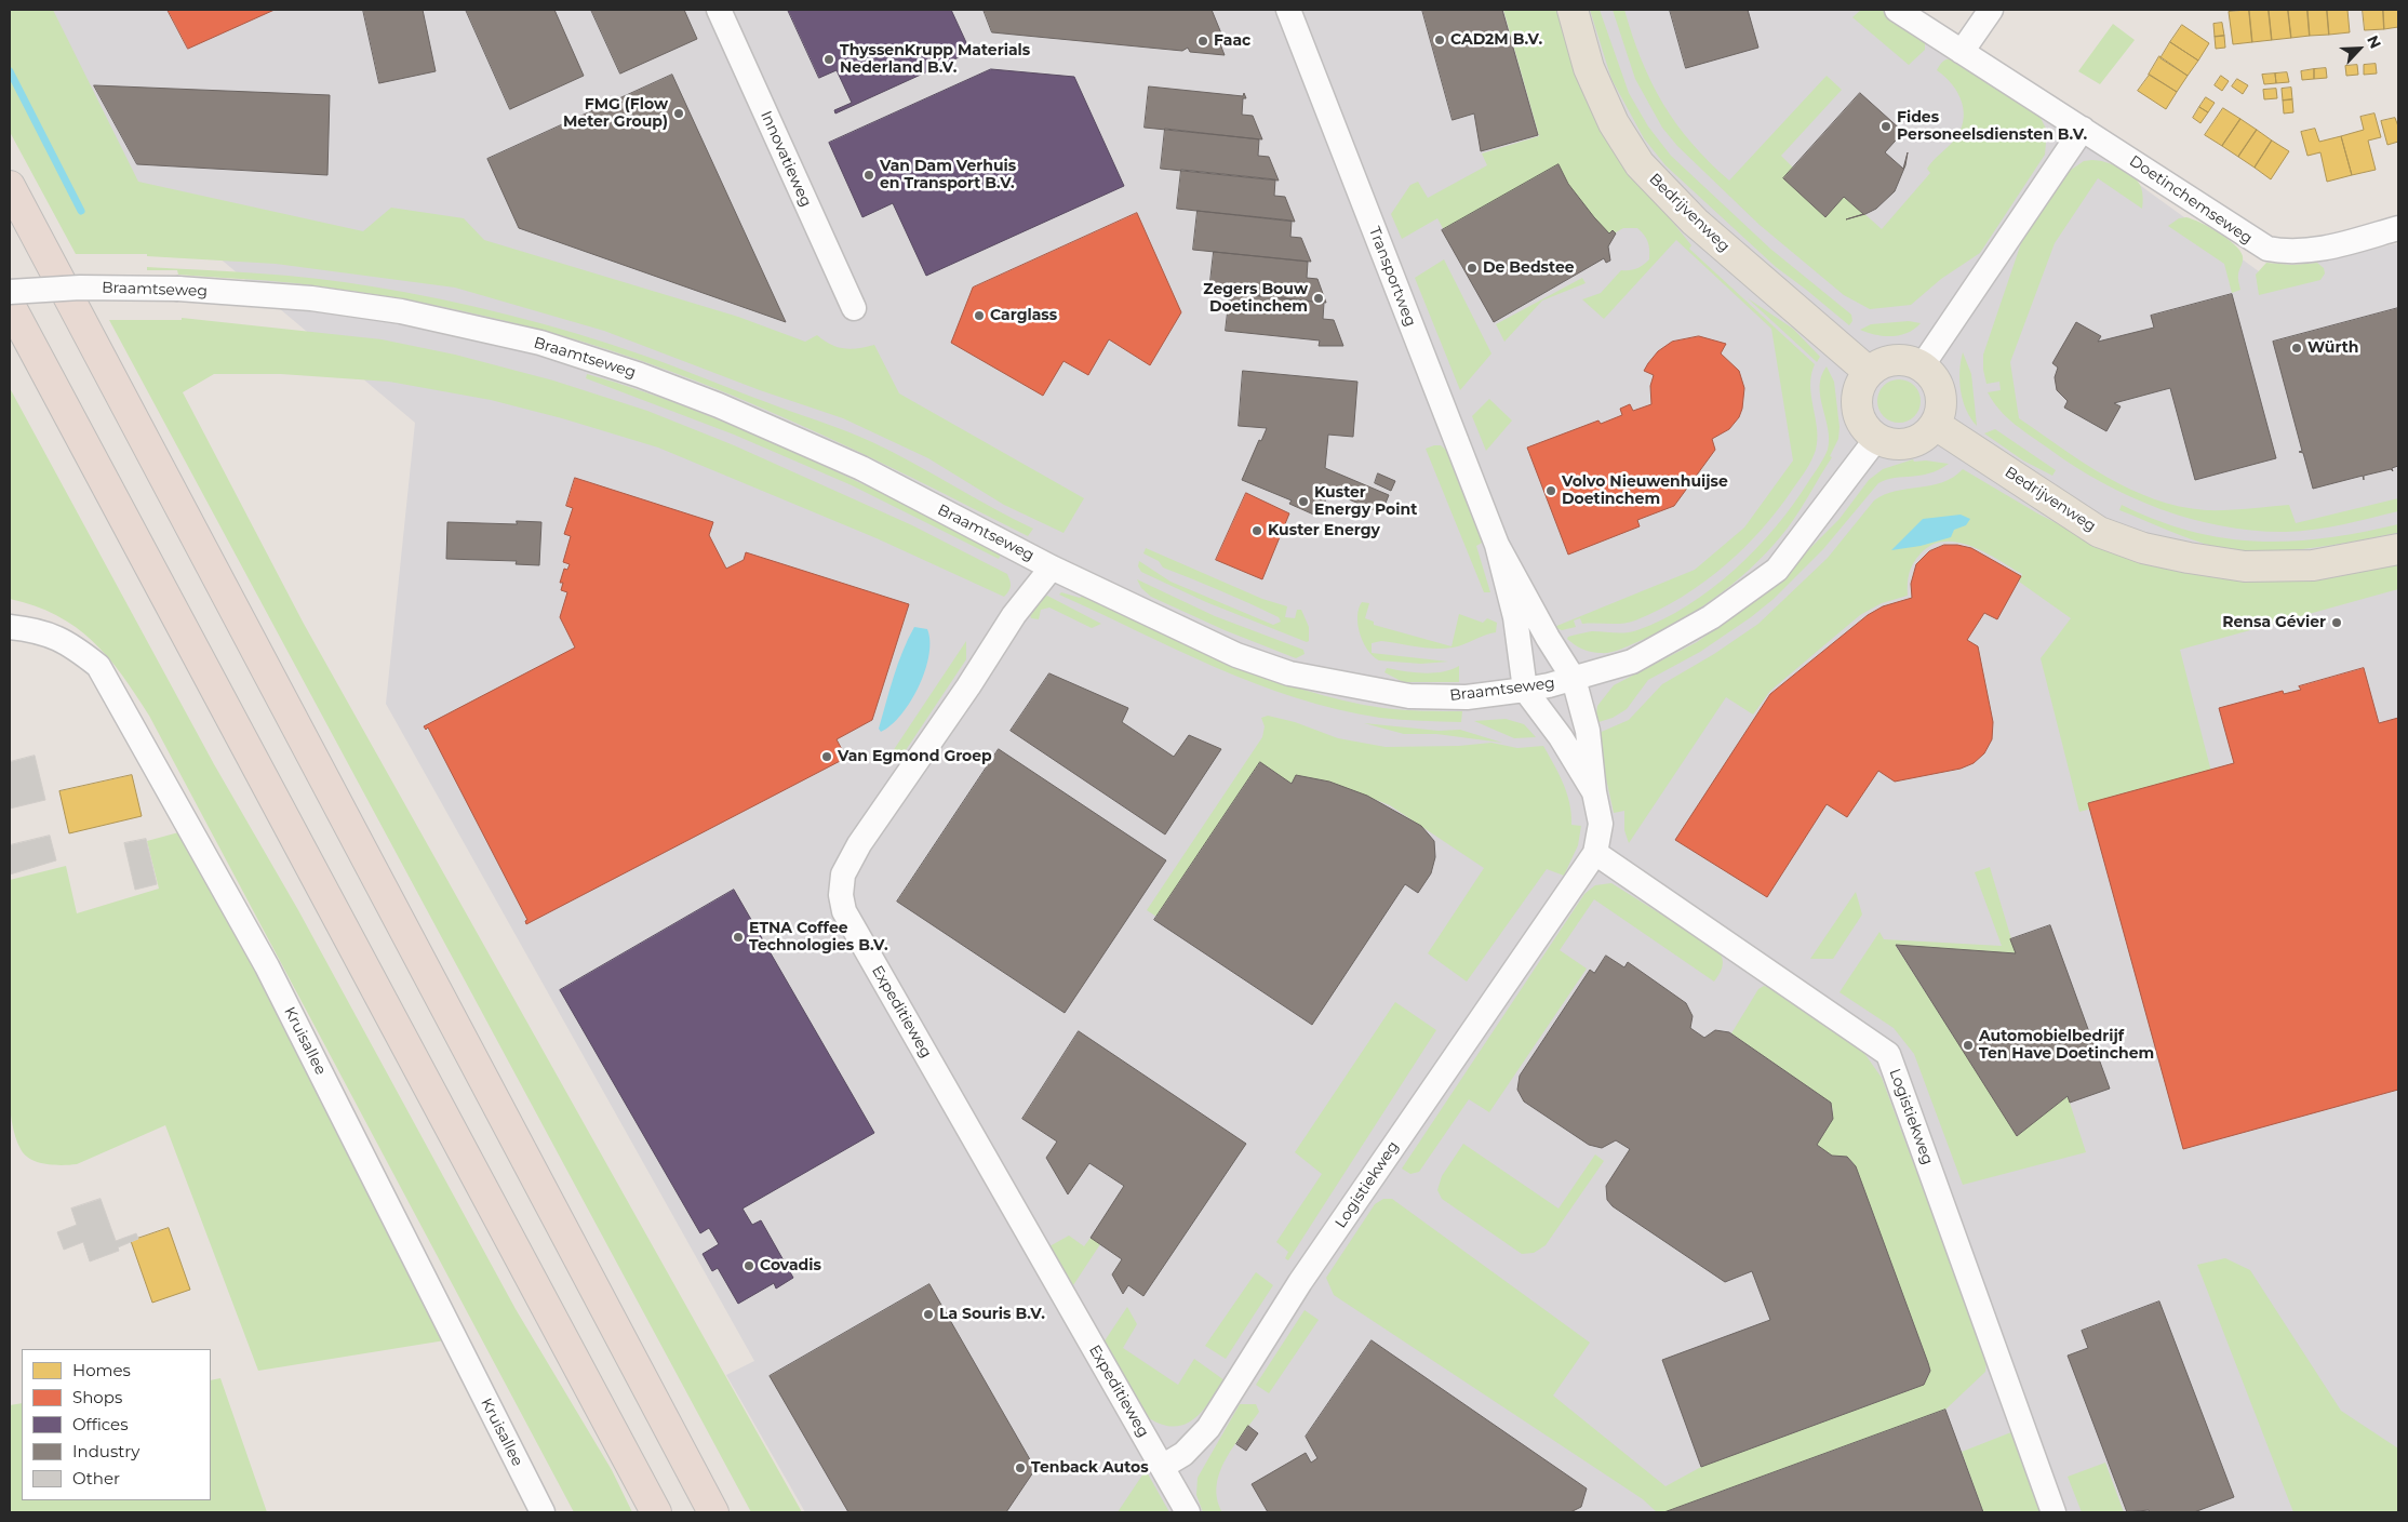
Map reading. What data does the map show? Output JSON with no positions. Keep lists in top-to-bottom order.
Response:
{
  "streets": {
    "main road": ["Bedrijvenweg"],
    "street": [
      "Innovatieweg",
      "Doetinchemseweg",
      "Transportweg",
      "Braamtseweg",
      "Expeditieweg",
      "Kruisallee",
      "Logistiekweg"
    ]
  },
  "crossings": [
    ["Bedrijvenweg", "Braamtseweg"],
    ["Transportweg", "Braamtseweg"],
    ["Transportweg", "Logistiekweg"],
    ["Braamtseweg", "Expeditieweg"],
    ["Braamtseweg", "Logistiekweg"],
    ["Expeditieweg", "Logistiekweg"]
  ],
  "places": [
    "CAD2M B.V.",
    "Faac",
    "ThyssenKrupp Materials Nederland B.V.",
    "FMG (Flow Meter Group)",
    "Fides Personeelsdiensten B.V.",
    "Van Dam Verhuis en Transport B.V.",
    "De Bedstee",
    "Zegers Bouw Doetinchem",
    "Carglass",
    "Würth",
    "Volvo Nieuwenhuijse Doetinchem",
    "Kuster Energy Point",
    "Kuster Energy",
    "Rensa Gévier",
    "Van Egmond Groep",
    "ETNA Coffee Technologies B.V.",
    "Automobielbedrijf Ten Have Doetinchem",
    "Covadis",
    "La Souris B.V.",
    "Tenback Autos"
  ],
  "legend": [
    "Homes",
    "Shops",
    "Offices",
    "Industry",
    "Other"
  ],
  "north": "top right"
}
